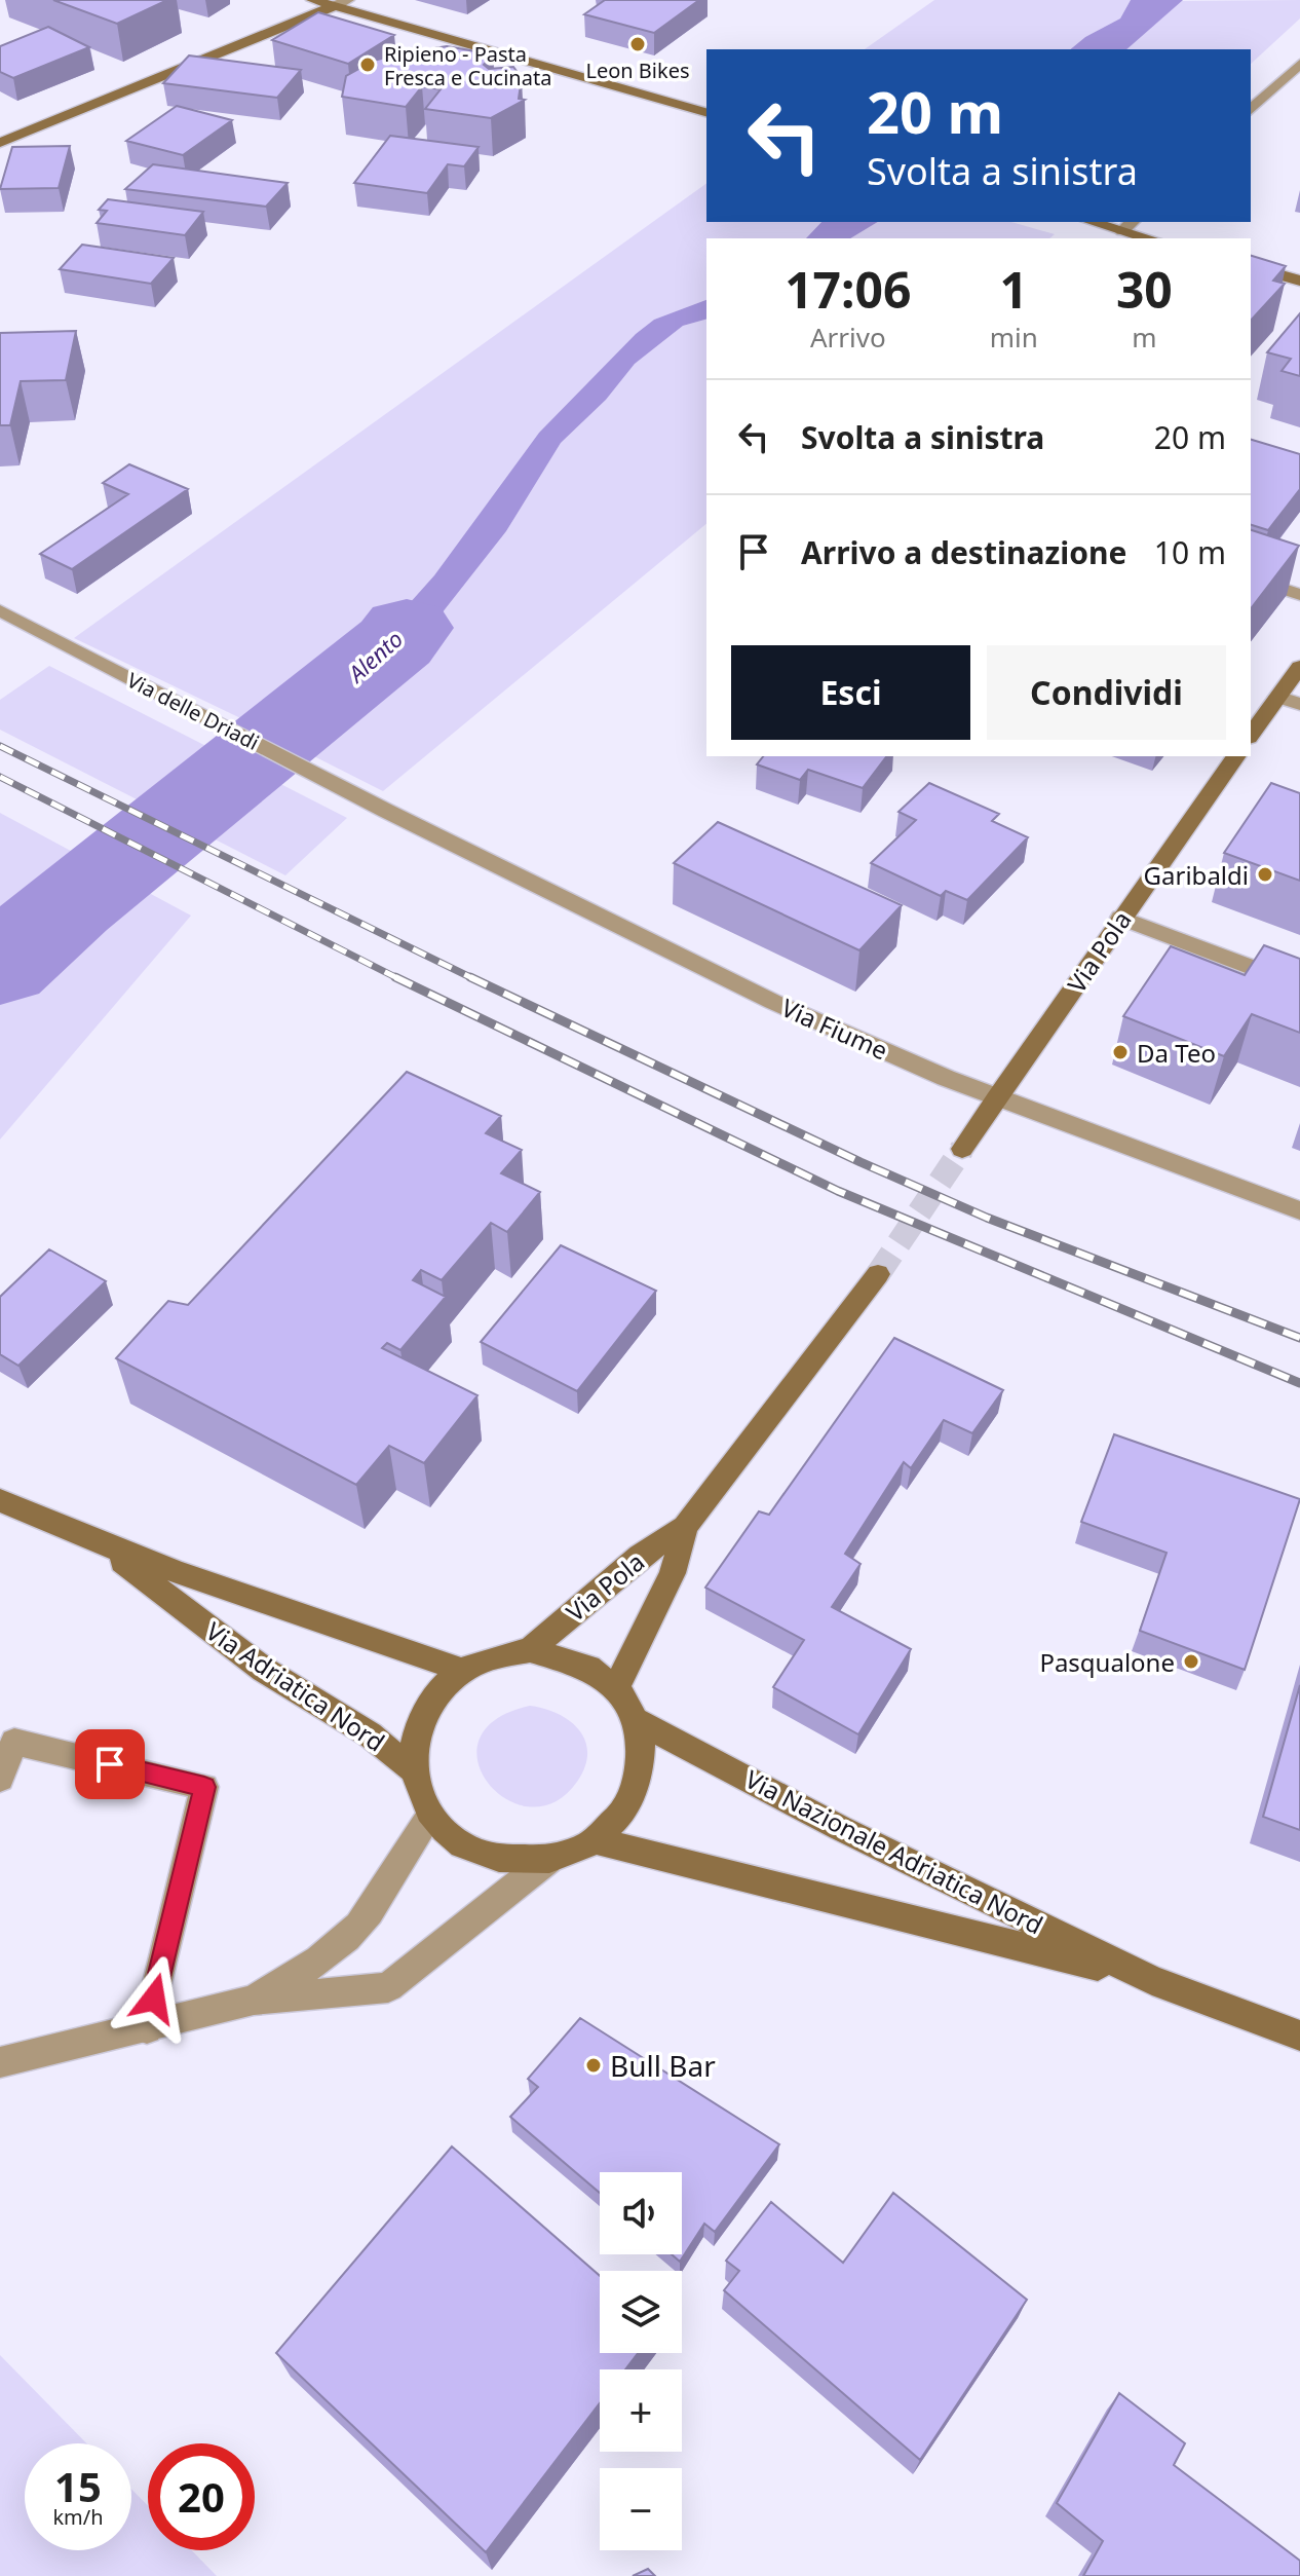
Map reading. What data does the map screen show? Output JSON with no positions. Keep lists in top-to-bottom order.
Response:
{
  "streets": {
    "street": [
      "Via delle Driadi",
      "Via Pola",
      "Via Fiume",
      "Via Adriatica Nord",
      "Via Nazionale Adriatica Nord"
    ]
  },
  "crossings": [
    ["Via delle Driadi", "Via Fiume"],
    ["Via Pola", "Via Fiume"],
    ["Via Pola", "Via Adriatica Nord"],
    ["Via Pola", "Via Nazionale Adriatica Nord"],
    ["Via Adriatica Nord", "Via Nazionale Adriatica Nord"]
  ],
  "water": ["Alento"],
  "places": [
    "Leon Bikes",
    "Ripieno - Pasta Fresca e Cucinata",
    "Garibaldi",
    "Da Teo",
    "Pasqualone",
    "Bull Bar"
  ],
  "page": {
    "turn": ["20 m", "Svolta a sinistra"],
    "eta": [
      "17:06",
      "Arrivo",
      "1",
      "min",
      "30",
      "m"
    ],
    "list": [
      {
        "name": "Svolta a sinistra",
        "value": "20 m"
      },
      {
        "name": "Arrivo a destinazione",
        "value": "10 m"
      }
    ],
    "buttons": ["Esci", "Condividi"],
    "map_buttons": ["+", "−"],
    "speed": "15 km/h",
    "limit": "20"
  }
}
